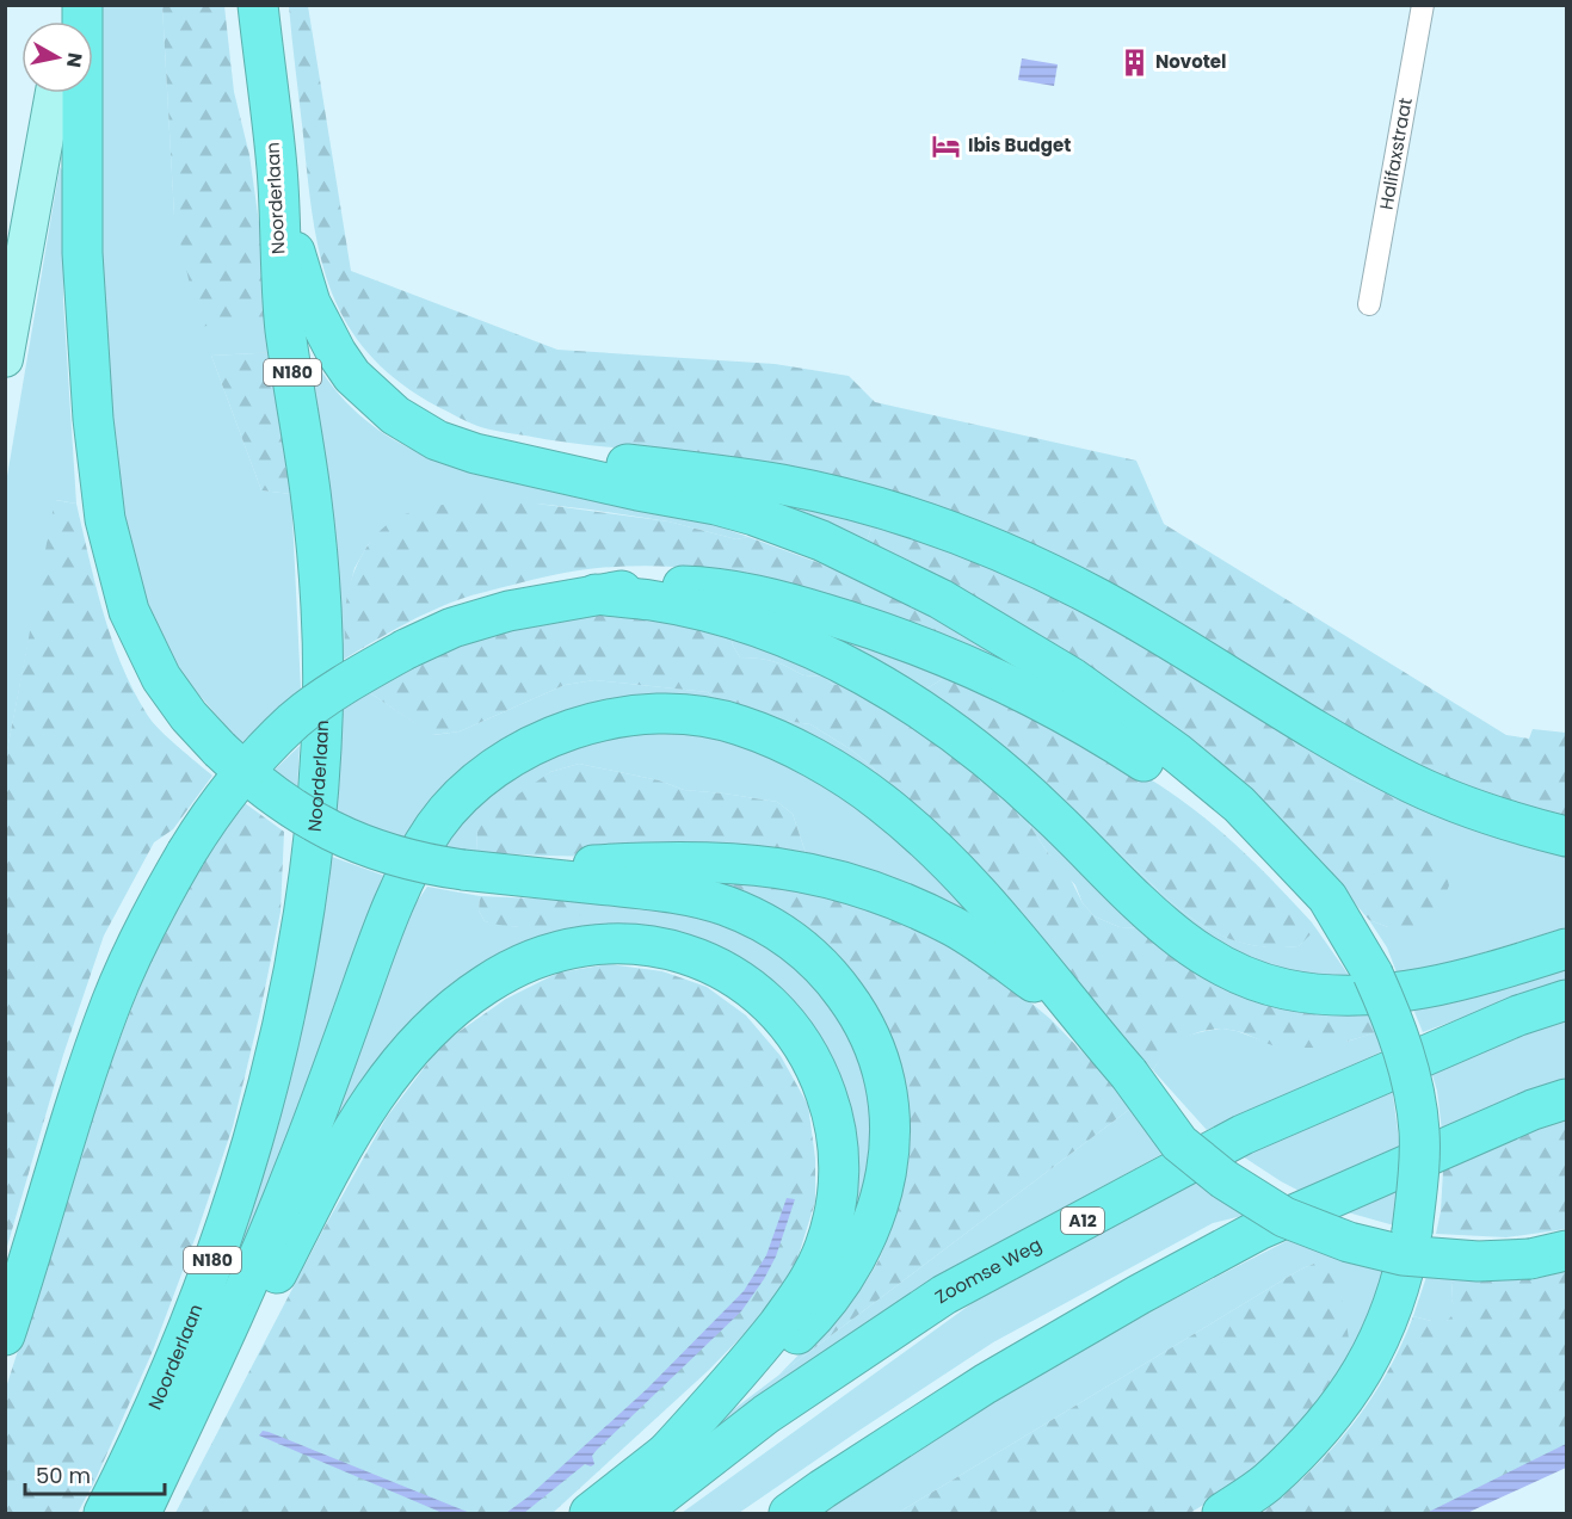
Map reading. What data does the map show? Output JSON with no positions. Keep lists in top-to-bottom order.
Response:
{
  "streets": {
    "highway": [
      "Noorderlaan",
      "N180",
      "A12",
      "Zoomse Weg"
    ],
    "street": ["Halifaxstraat"]
  },
  "places": {
    "building": ["Novotel"],
    "hotel": ["Ibis Budget"]
  },
  "scale_bar": "50 m",
  "north": "right"
}
